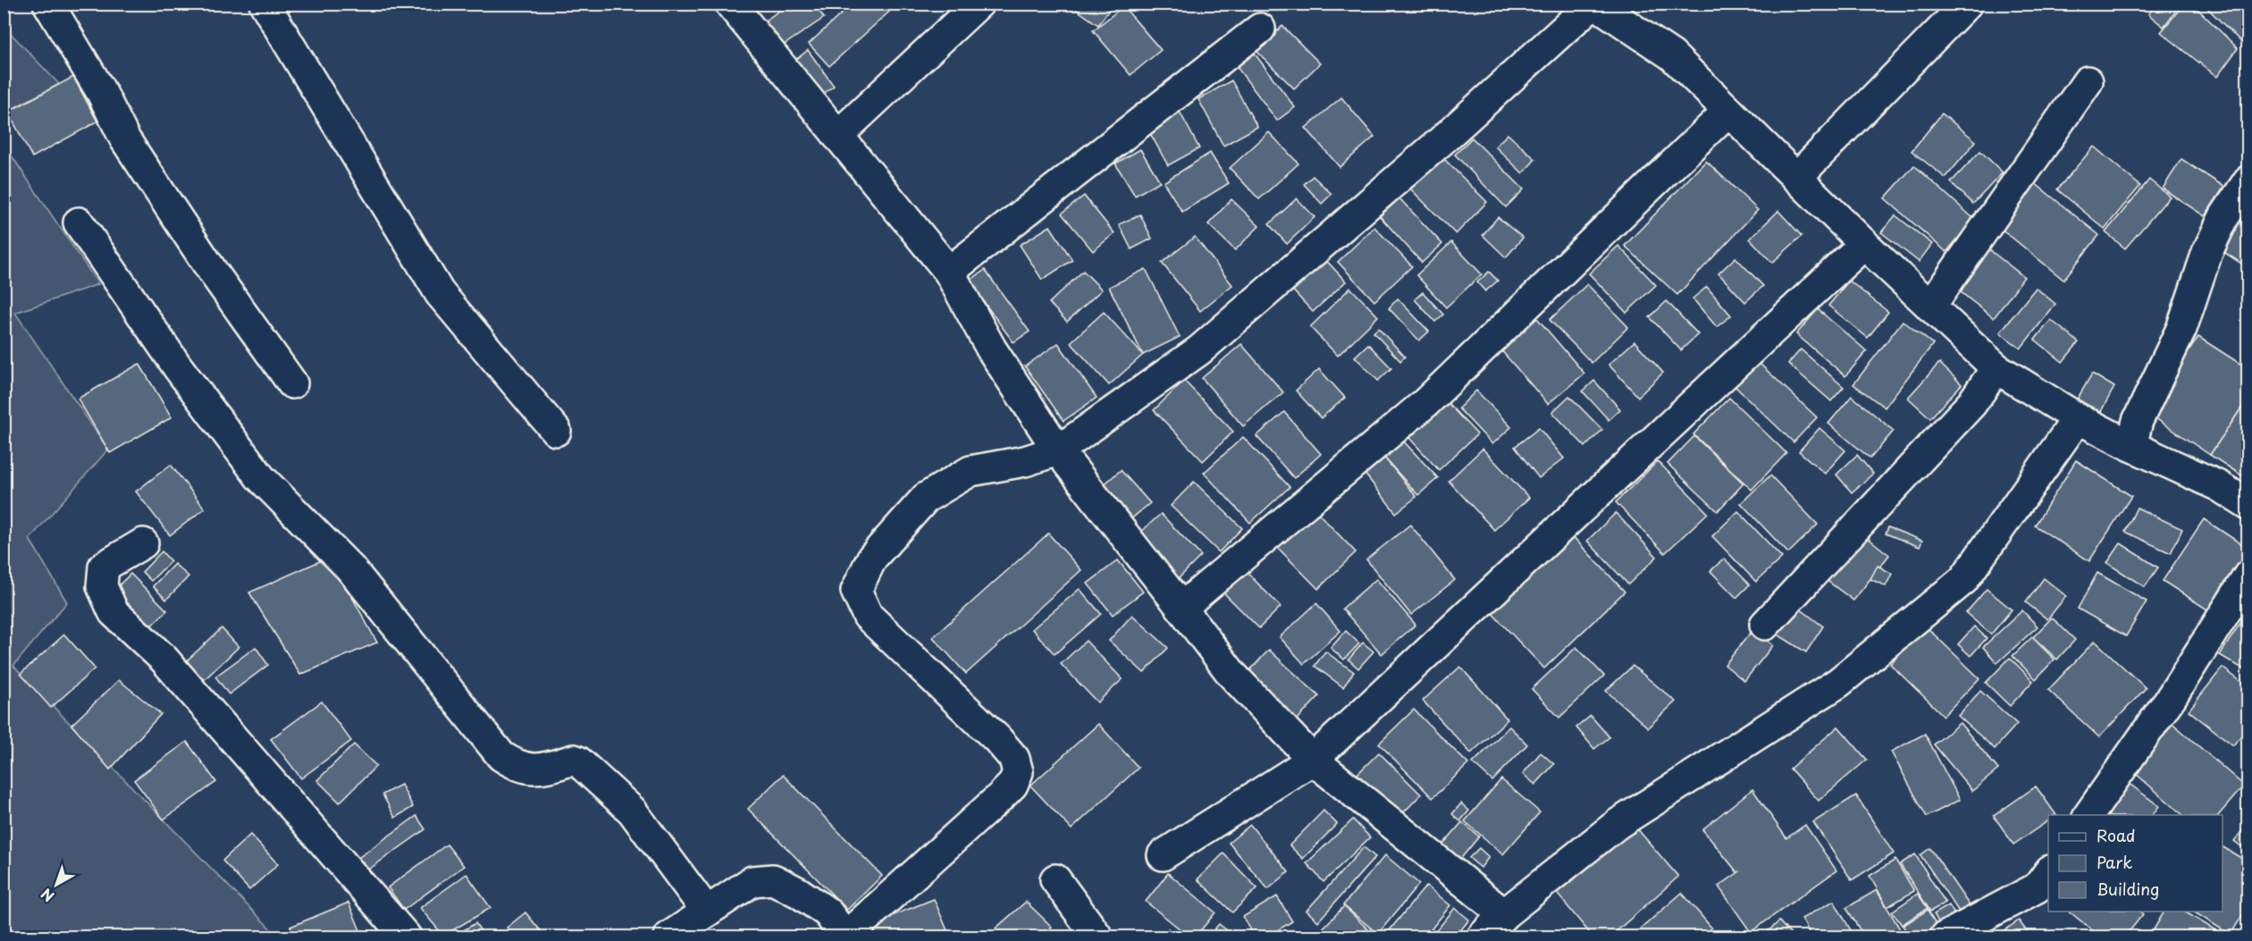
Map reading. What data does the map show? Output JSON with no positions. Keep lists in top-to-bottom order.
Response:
{
  "legend": ["Road", "Park", "Building"],
  "north": "bottom left"
}
